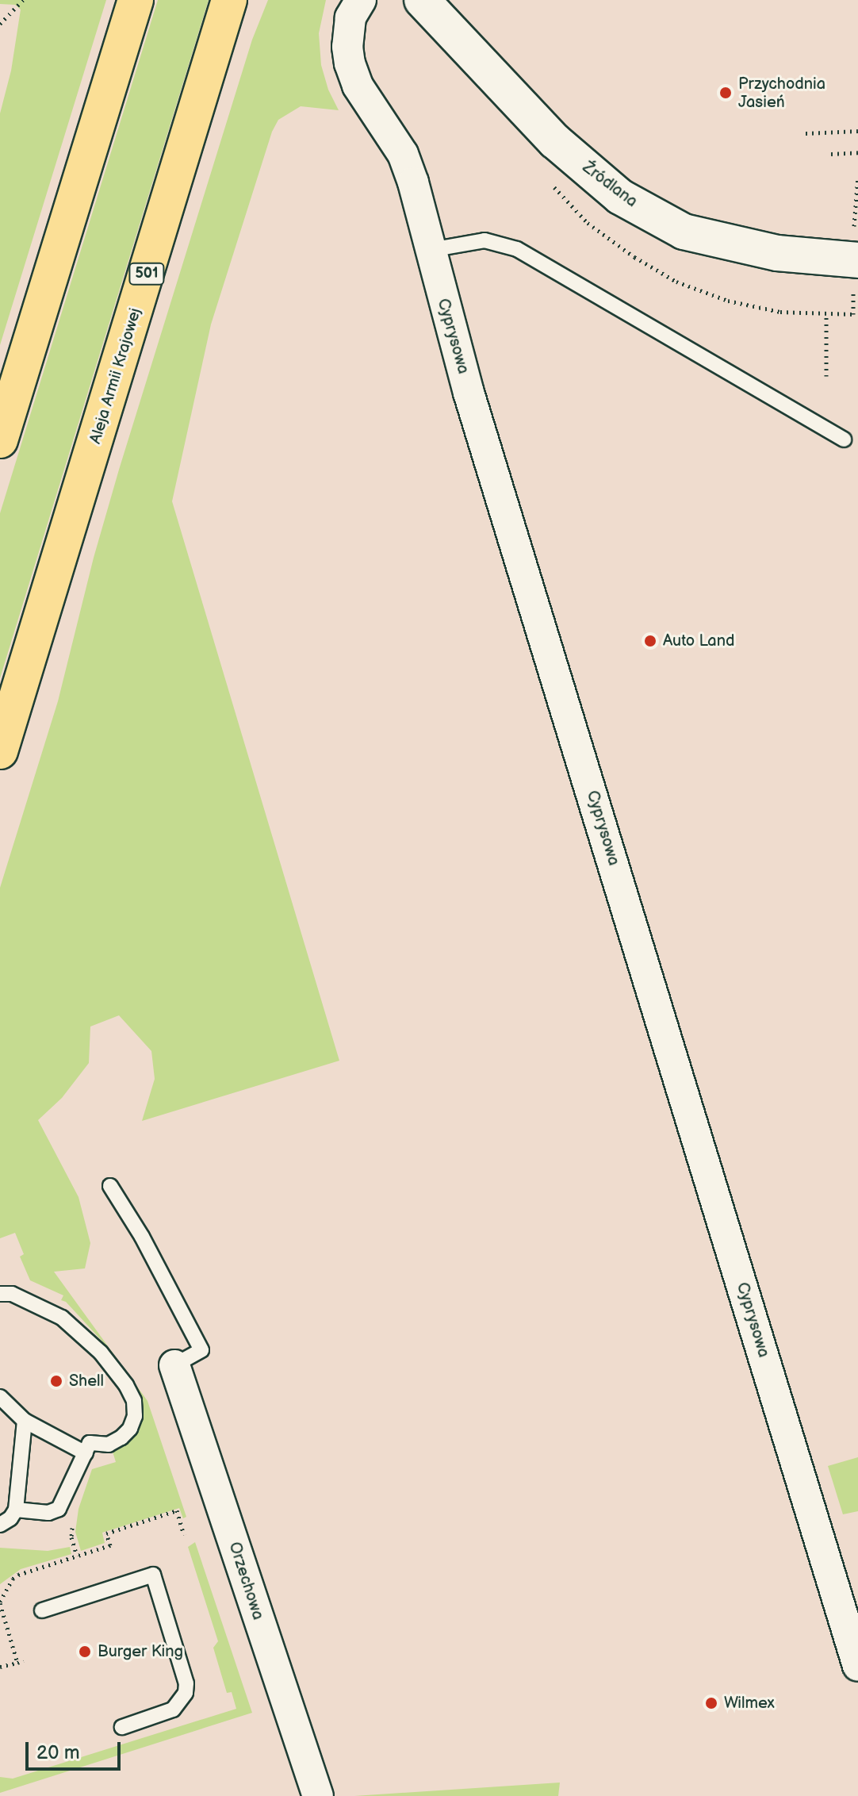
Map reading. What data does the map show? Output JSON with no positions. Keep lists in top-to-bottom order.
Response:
{
  "streets": {
    "main road": ["501", "Aleja Armii Krajowej"],
    "street": ["Źródlana", "Cyprysowa", "Orzechowa"]
  },
  "places": [
    "Przychodnia Jasień",
    "Auto Land",
    "Shell",
    "Burger King",
    "Wilmex"
  ],
  "scale_bar": "20 m"
}
